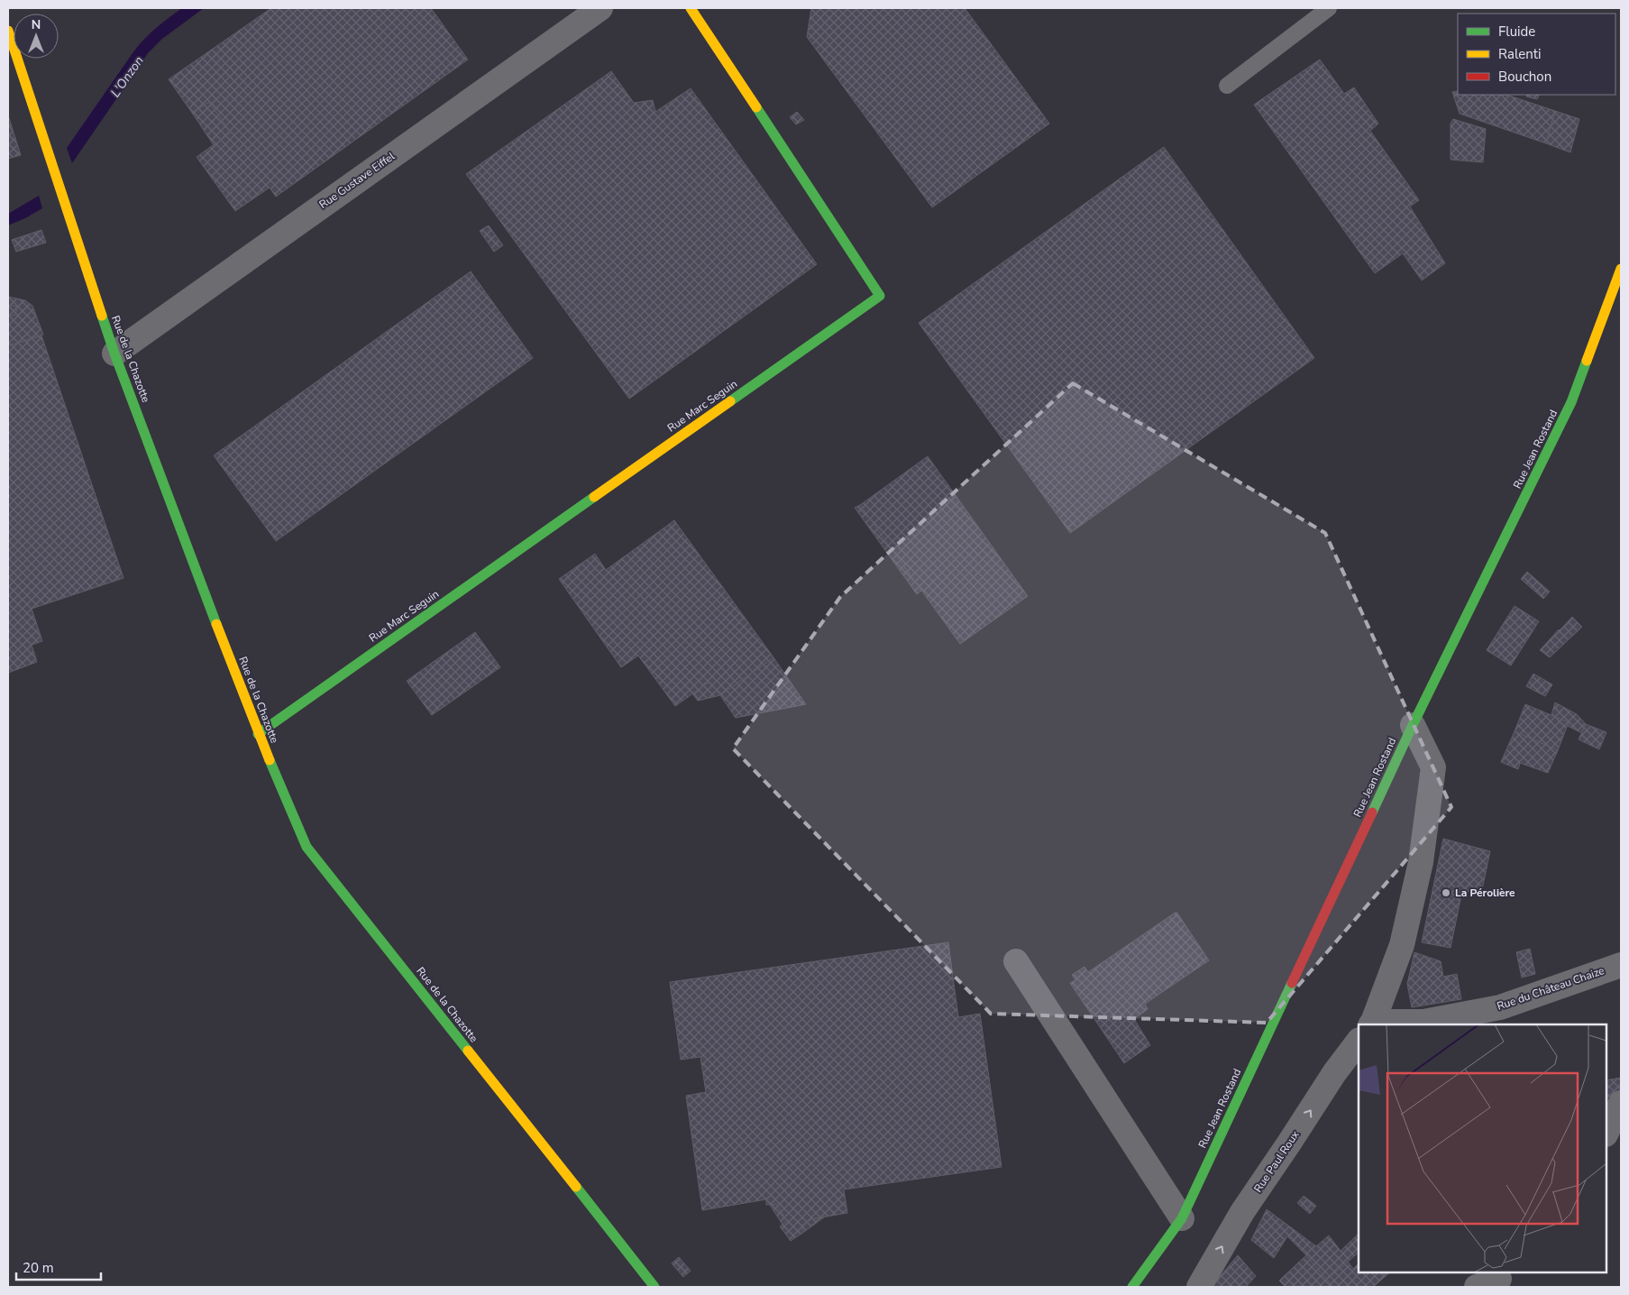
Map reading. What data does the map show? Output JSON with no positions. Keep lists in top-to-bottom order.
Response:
{
  "streets": {
    "street": [
      "Rue Gustave Eiffel",
      "Rue de la Chazotte",
      "Rue Marc Seguin",
      "Rue Jean Rostand",
      "Rue du Château Chaize",
      "Rue Paul Roux"
    ]
  },
  "crossings": [
    ["Rue Gustave Eiffel", "Rue de la Chazotte"],
    ["Rue de la Chazotte", "Rue Marc Seguin"],
    ["Rue Jean Rostand", "Rue Paul Roux"]
  ],
  "one_way": ["Rue Paul Roux"],
  "water": ["L'Onzon"],
  "places": ["La Pérolière"],
  "legend": ["Fluide", "Ralenti", "Bouchon"],
  "scale_bar": "20 m",
  "north": "top"
}
